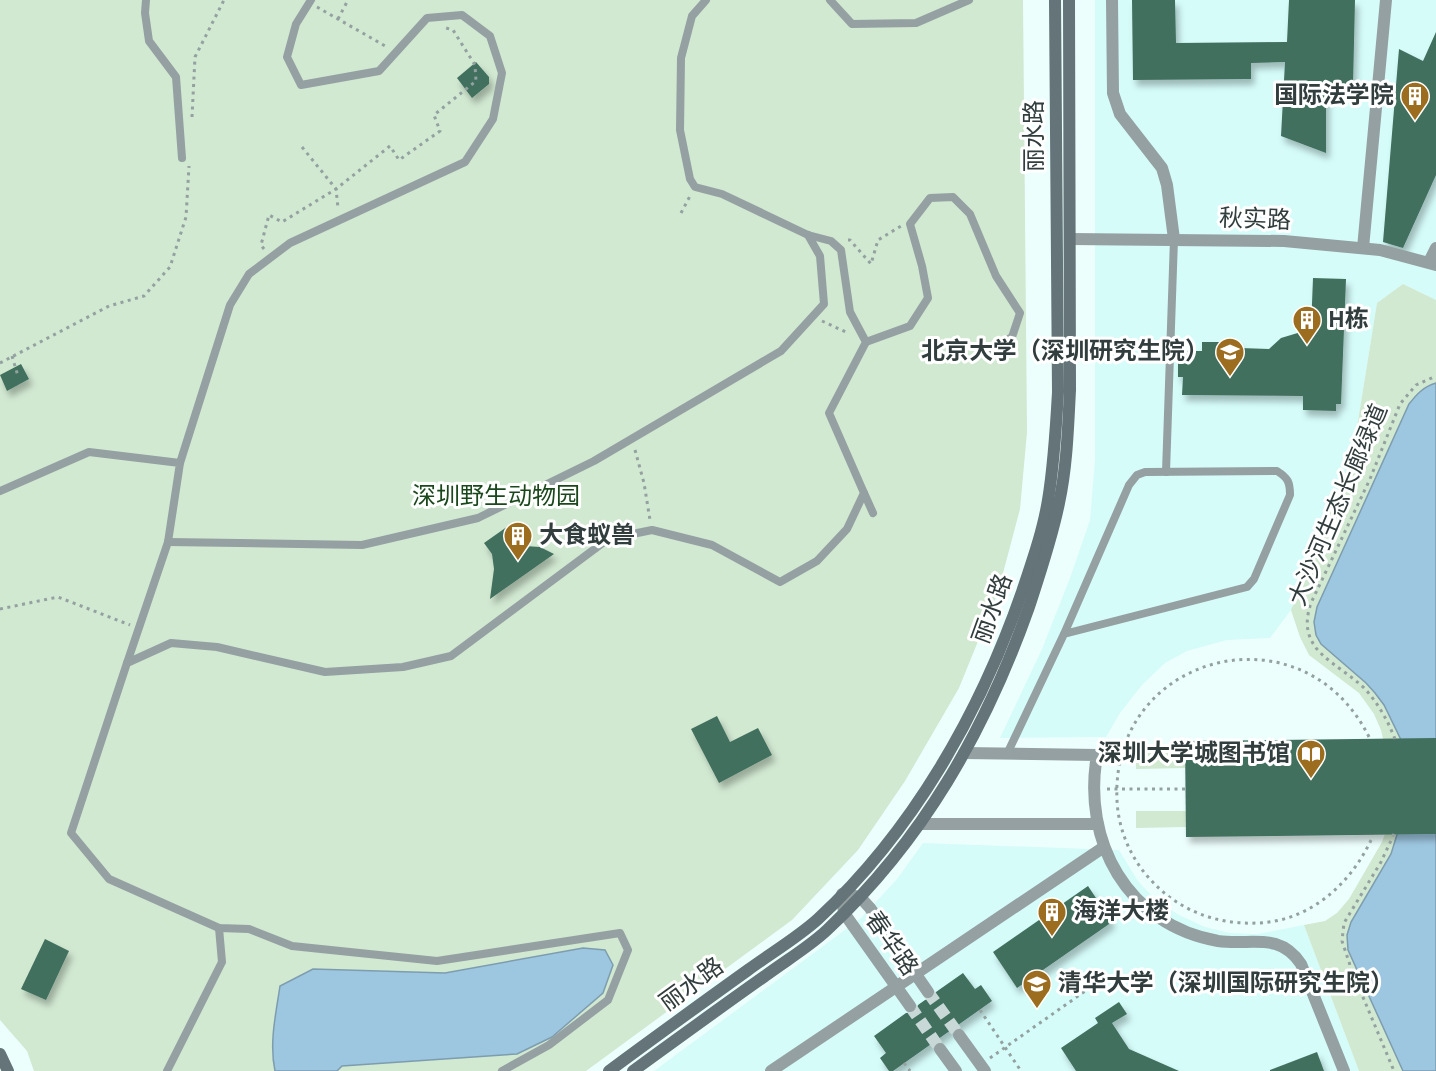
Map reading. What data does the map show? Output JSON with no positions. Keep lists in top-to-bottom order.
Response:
{
  "streets": {
    "main road": ["丽水路"],
    "street": ["秋实路", "春华路"],
    "path": ["大沙河生态长廊绿道"]
  },
  "crossings": [
    ["丽水路", "秋实路"],
    ["丽水路", "春华路"]
  ],
  "parks": ["深圳野生动物园"],
  "places": {
    "building": [
      "国际法学院",
      "H栋",
      "大食蚁兽",
      "海洋大楼"
    ],
    "school or university": ["北京大学（深圳研究生院）", "清华大学（深圳国际研究生院）"],
    "library": ["深圳大学城图书馆"]
  }
}
